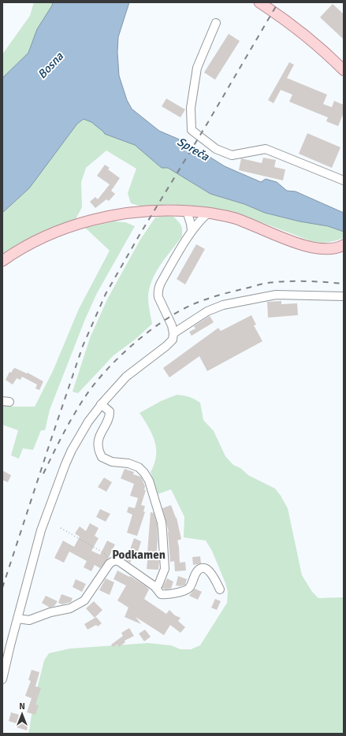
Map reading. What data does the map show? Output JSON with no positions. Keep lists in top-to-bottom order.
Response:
{
  "districts": ["Podkamen"],
  "water": ["Bosna", "Spreča"],
  "north": "top"
}
